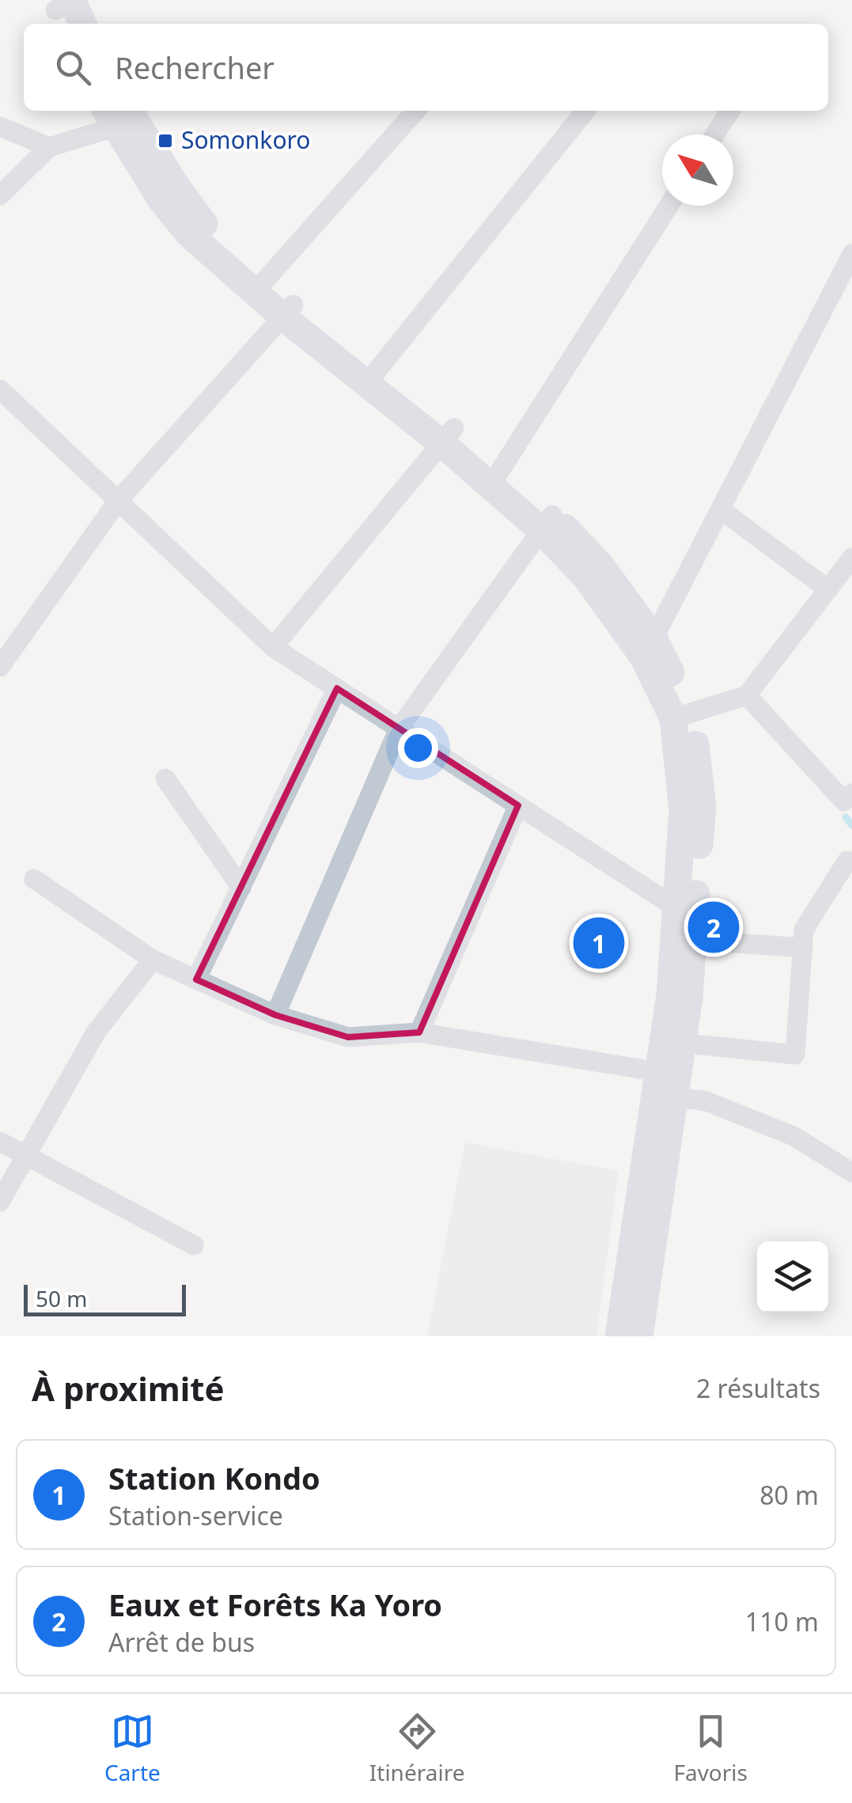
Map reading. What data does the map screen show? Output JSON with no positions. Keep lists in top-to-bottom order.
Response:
{
  "places": {
    "transit": ["Somonkoro"]
  },
  "scale_bar": "50 m",
  "north": "top left",
  "page": {
    "search": "Rechercher",
    "pins": ["2", "1"],
    "scale": "50 m",
    "heading": ["À proximité", "2 résultats"],
    "list": [
      {
        "mark": "1",
        "name": "Station Kondo",
        "note": "Station-service",
        "value": "80 m"
      },
      {
        "mark": "2",
        "name": "Eaux et Forêts Ka Yoro",
        "note": "Arrêt de bus",
        "value": "110 m"
      }
    ],
    "nav": ["Carte", "Itinéraire", "Favoris"]
  }
}
